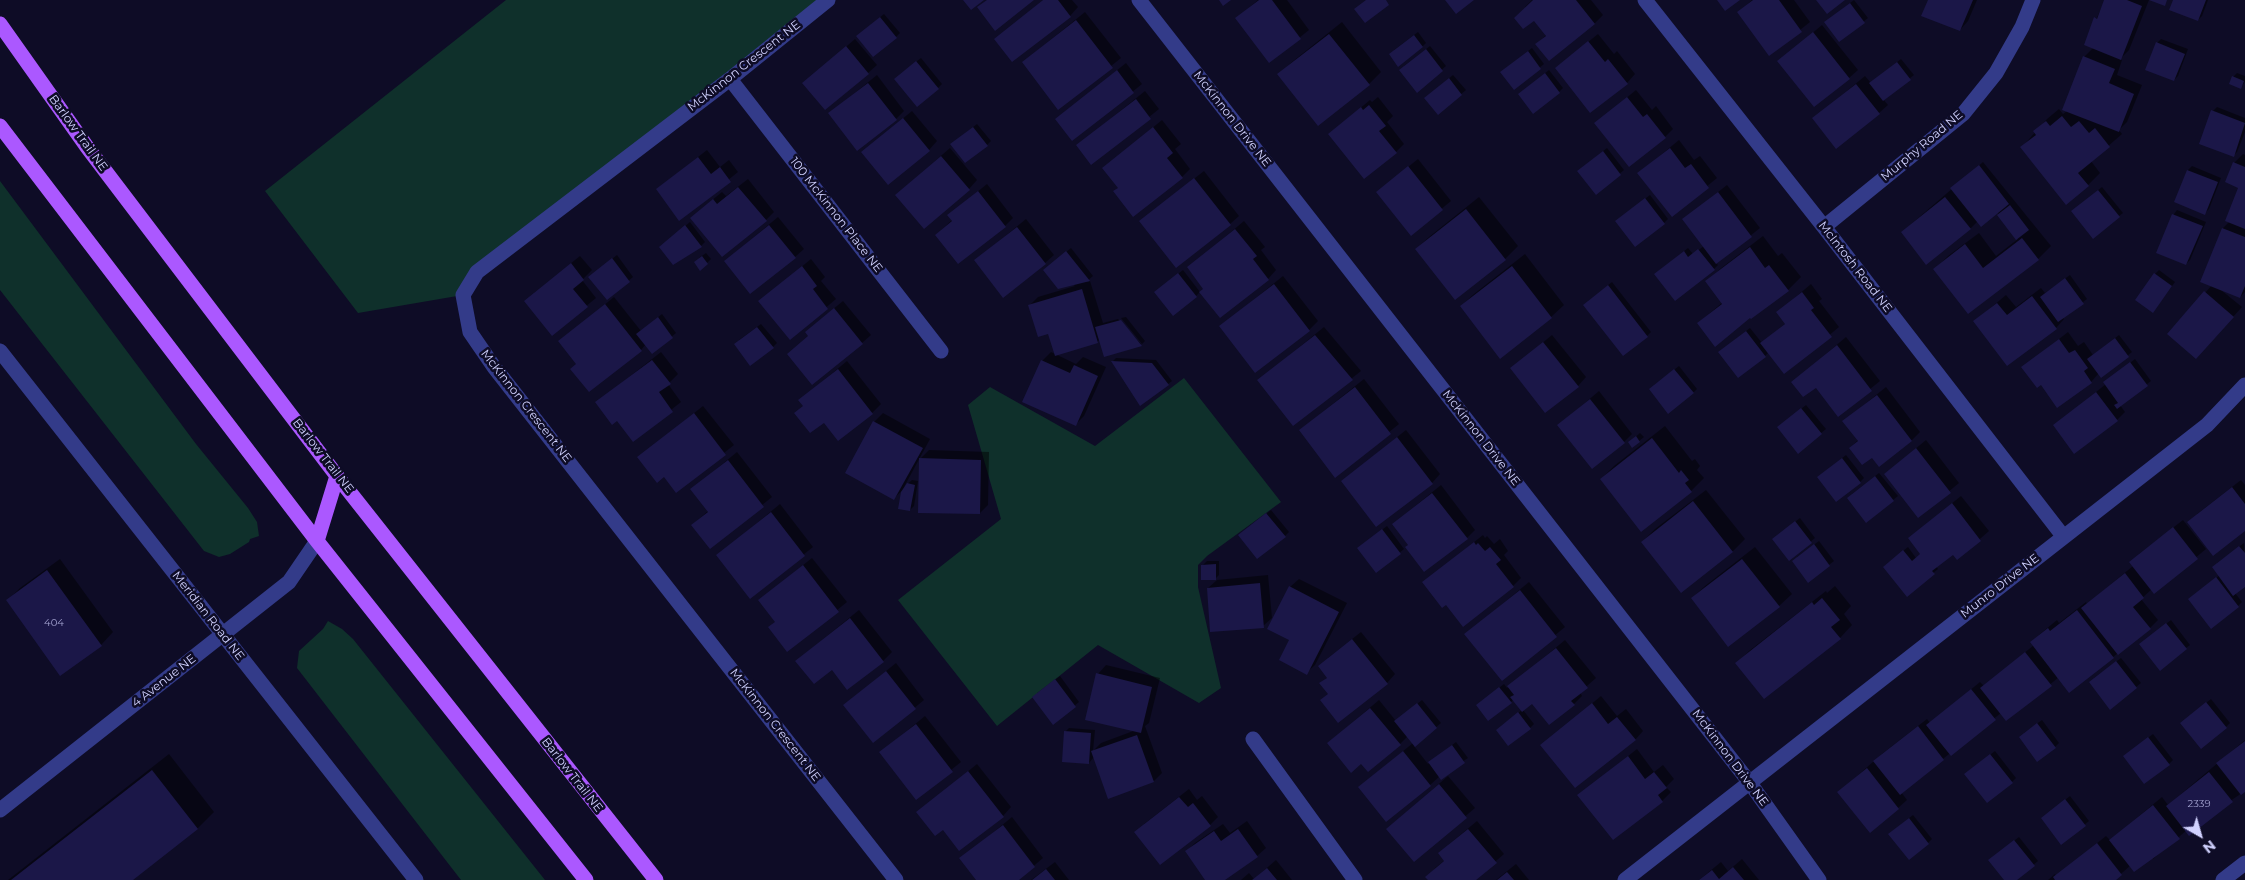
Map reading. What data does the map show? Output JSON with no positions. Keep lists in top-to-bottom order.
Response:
{
  "streets": {
    "main road": ["Barlow Trail NE"],
    "street": [
      "McKinnon Crescent NE",
      "McKinnon Drive NE",
      "Murphy Road NE",
      "100 McKinnon Place NE",
      "McIntosh Road NE",
      "Munro Drive NE",
      "Meridian Road NE",
      "4 Avenue NE"
    ]
  },
  "crossings": [
    ["McKinnon Crescent NE", "100 McKinnon Place NE"],
    ["McKinnon Drive NE", "Munro Drive NE"],
    ["Murphy Road NE", "McIntosh Road NE"],
    ["McIntosh Road NE", "Munro Drive NE"],
    ["Meridian Road NE", "4 Avenue NE"]
  ],
  "house_numbers": ["404", "2339"],
  "north": "bottom right"
}
